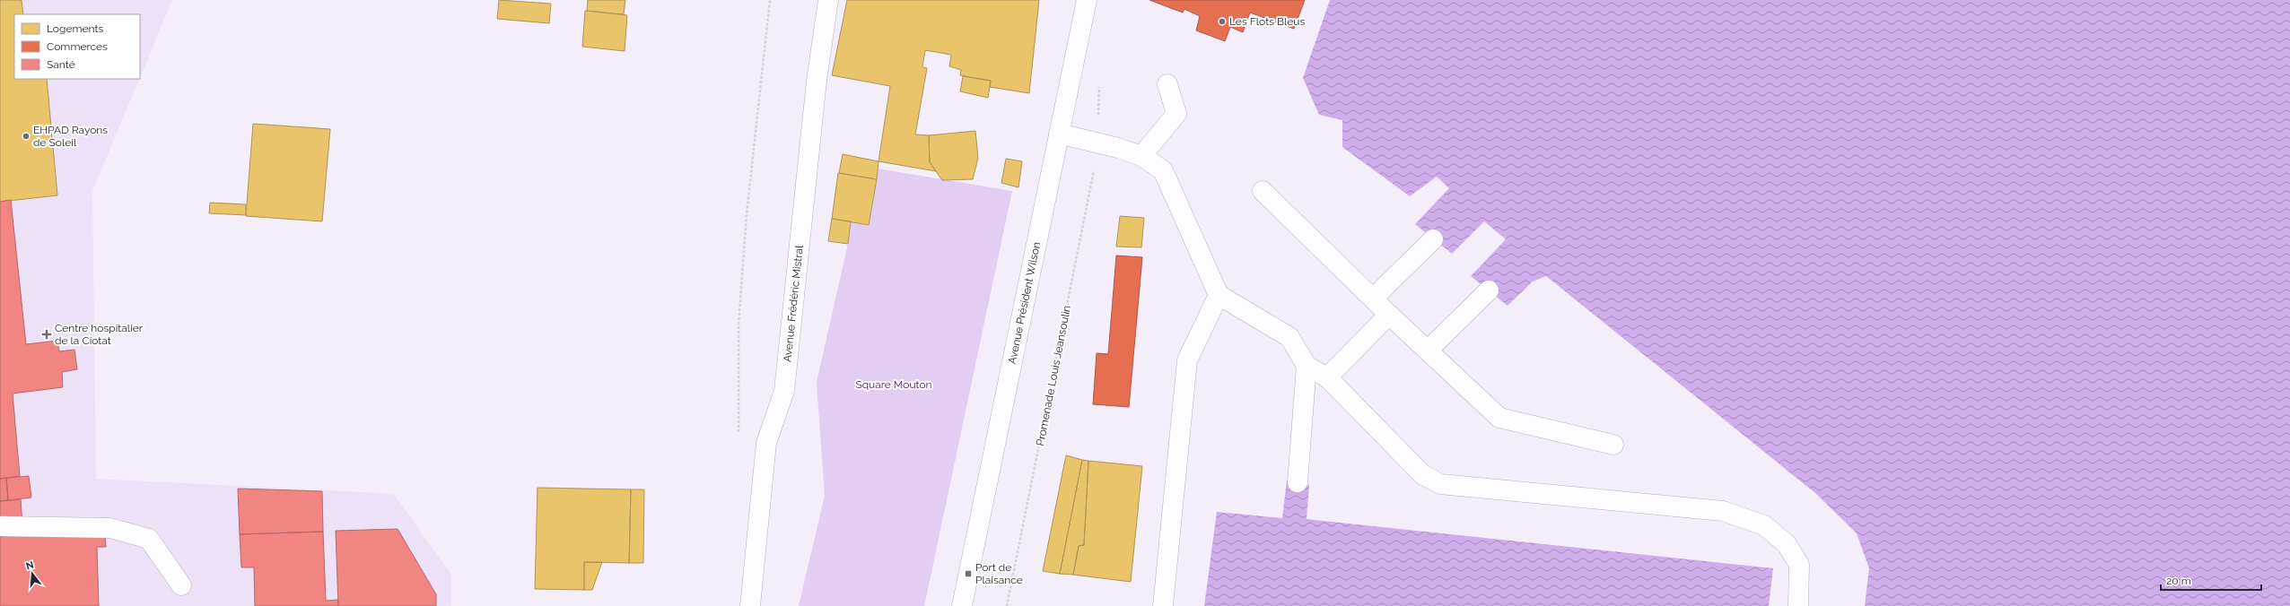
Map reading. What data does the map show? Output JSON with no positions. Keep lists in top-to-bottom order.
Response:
{
  "streets": {
    "street": ["Avenue Président Wilson", "Avenue Frédéric Mistral"],
    "path": ["Promenade Louis Jeansoulin"]
  },
  "parks": ["Square Mouton"],
  "places": {
    "other": ["Les Flots Bleus", "EHPAD Rayons de Soleil"],
    "health": ["Centre hospitalier de la Ciotat"],
    "transit": ["Port de Plaisance"]
  },
  "legend": ["Logements", "Commerces", "Santé"],
  "scale_bar": "20 m",
  "north": "top"
}
